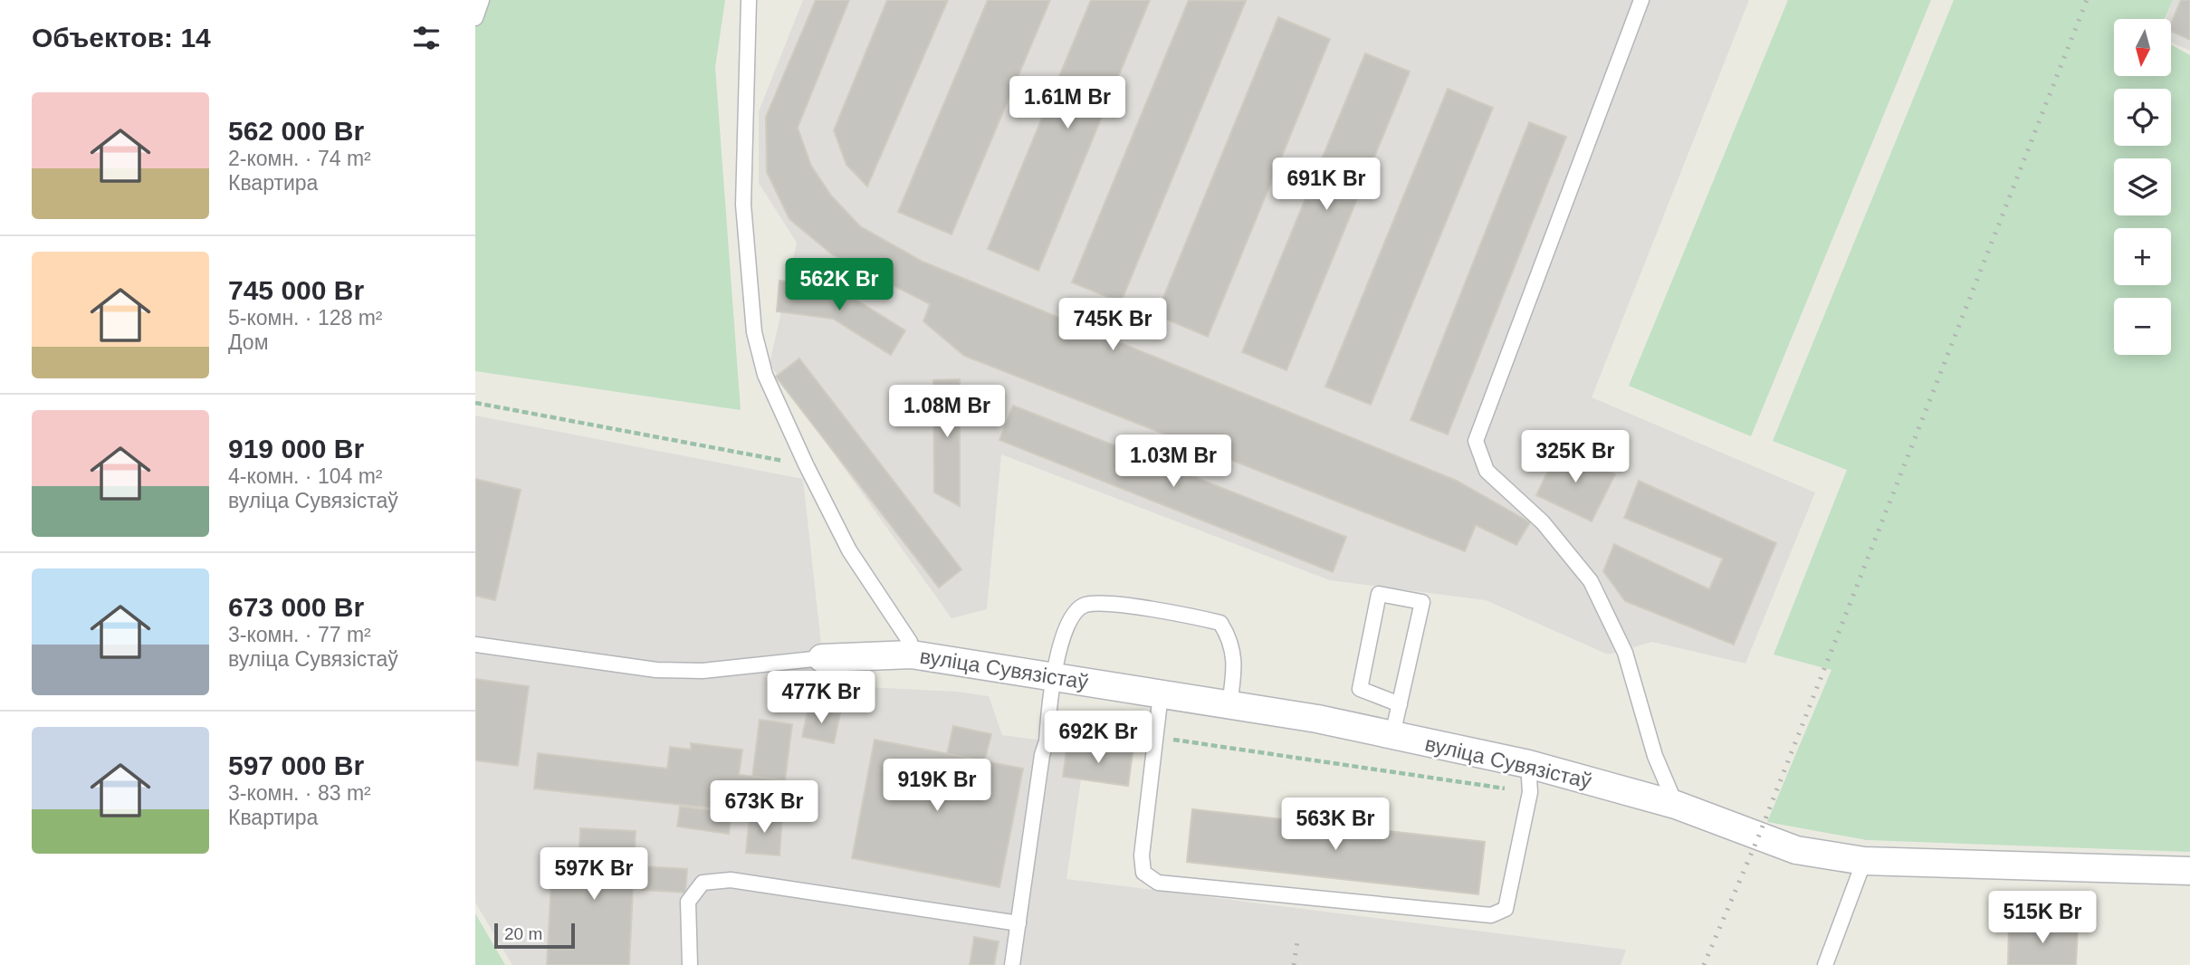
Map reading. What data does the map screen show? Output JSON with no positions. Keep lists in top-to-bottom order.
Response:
{
  "streets": {
    "street": ["вуліца Сувязістаў"]
  },
  "scale_bar": "20 m",
  "north": "bottom",
  "page": {
    "heading": "Объектов: 14",
    "map_buttons": ["+", "−"],
    "list": [
      {
        "name": "562 000 Br",
        "note": "2-комн. · 74 m² · Квартира"
      },
      {
        "name": "745 000 Br",
        "note": "5-комн. · 128 m² · Дом"
      },
      {
        "name": "919 000 Br",
        "note": "4-комн. · 104 m² · вуліца Сувязістаў"
      },
      {
        "name": "673 000 Br",
        "note": "3-комн. · 77 m² · вуліца Сувязістаў"
      },
      {
        "name": "597 000 Br",
        "note": "3-комн. · 83 m² · Квартира"
      }
    ],
    "price": [
      "1.61M Br",
      "691K Br",
      "562K Br",
      "745K Br",
      "1.08M Br",
      "325K Br",
      "1.03M Br",
      "477K Br",
      "692K Br",
      "919K Br",
      "673K Br",
      "563K Br",
      "597K Br",
      "515K Br"
    ],
    "scale": "20 m"
  }
}
